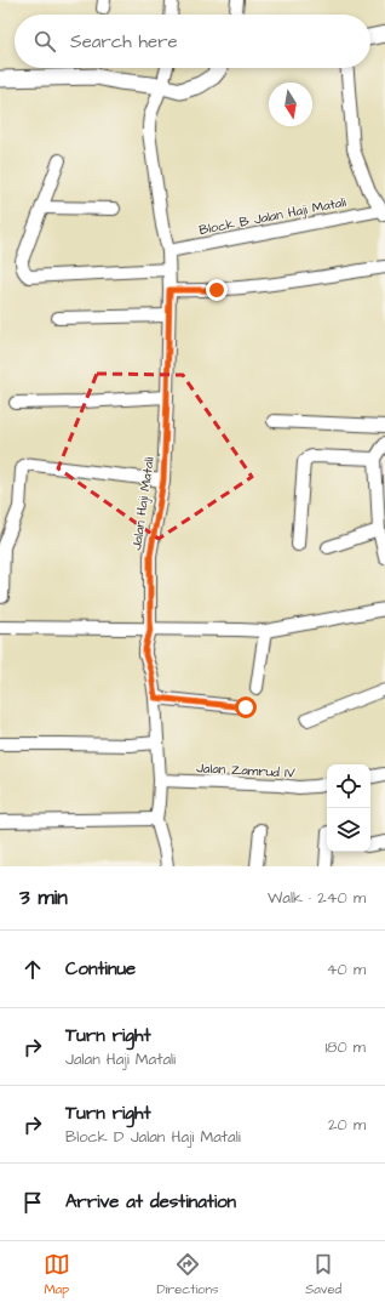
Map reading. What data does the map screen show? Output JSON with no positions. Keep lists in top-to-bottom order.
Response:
{
  "streets": {
    "street": ["Block B Jalan Haji Matali", "Jalan Haji Matali", "Jalan Zamrud IV"]
  },
  "crossings": [
    ["Block B Jalan Haji Matali", "Jalan Haji Matali"],
    ["Jalan Haji Matali", "Jalan Zamrud IV"]
  ],
  "north": "bottom",
  "page": {
    "search": "Search here",
    "heading": ["3 min", "Walk · 240 m"],
    "list": [
      ["Continue", "40 m"],
      ["Turn right", "Jalan Haji Matali", "180 m"],
      ["Turn right", "Block D Jalan Haji Matali", "20 m"],
      "Arrive at destination"
    ],
    "nav": ["Map", "Directions", "Saved"]
  }
}
